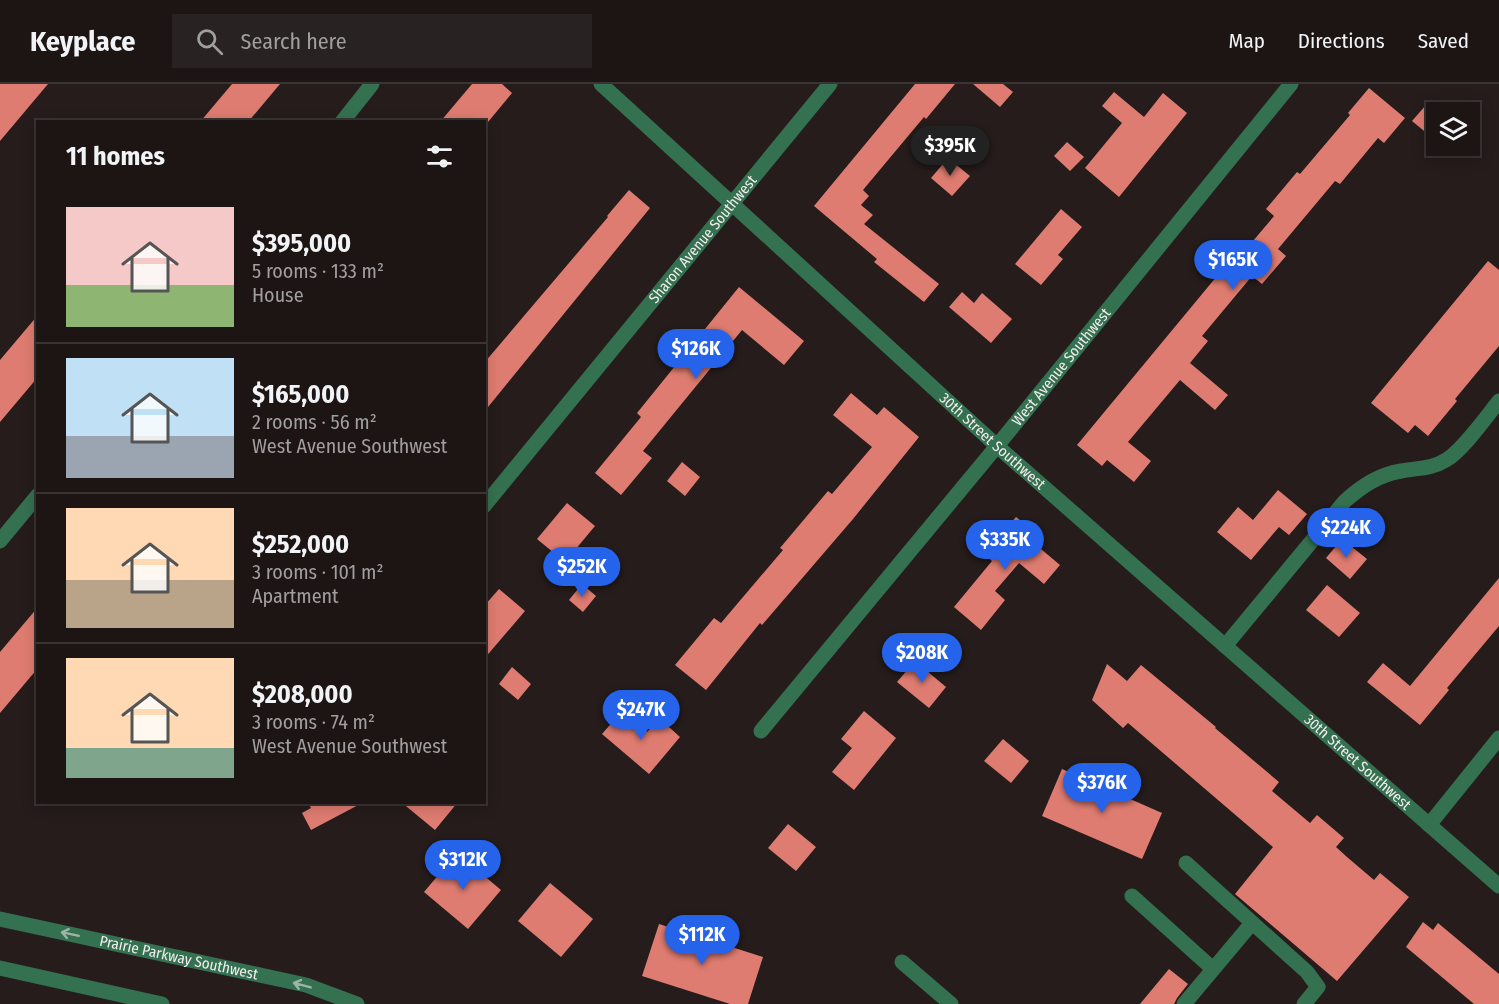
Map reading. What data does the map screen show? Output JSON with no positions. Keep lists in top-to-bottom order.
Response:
{
  "streets": {
    "street": [
      "Sharon Avenue Southwest",
      "West Avenue Southwest",
      "30th Street Southwest",
      "Prairie Parkway Southwest"
    ]
  },
  "crossings": [
    ["Sharon Avenue Southwest", "30th Street Southwest"],
    ["West Avenue Southwest", "30th Street Southwest"]
  ],
  "page": {
    "header": "Keyplace",
    "search": "Search here",
    "nav": ["Map", "Directions", "Saved"],
    "heading": "11 homes",
    "price": [
      "$395K",
      "$165K",
      "$126K",
      "$224K",
      "$335K",
      "$252K",
      "$208K",
      "$247K",
      "$376K",
      "$312K",
      "$112K"
    ],
    "list": [
      {
        "name": "$395,000",
        "note": "5 rooms · 133 m² · House"
      },
      {
        "name": "$165,000",
        "note": "2 rooms · 56 m² · West Avenue Southwest"
      },
      {
        "name": "$252,000",
        "note": "3 rooms · 101 m² · Apartment"
      },
      {
        "name": "$208,000",
        "note": "3 rooms · 74 m² · West Avenue Southwest"
      }
    ]
  }
}
